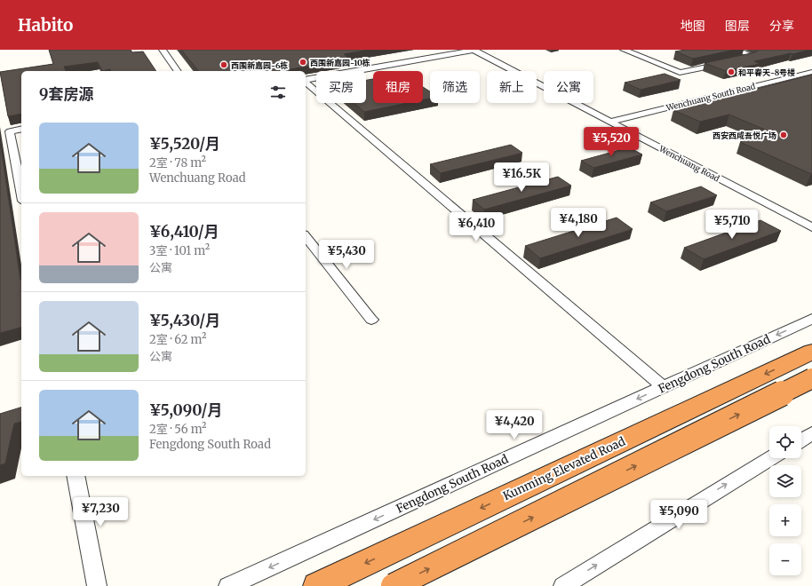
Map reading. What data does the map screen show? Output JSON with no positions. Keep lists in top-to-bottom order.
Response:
{
  "streets": {
    "highway": ["Kunming Elevated Road"],
    "street": ["Wenchuang South Road", "Wenchuang Road", "Fengdong South Road"]
  },
  "crossings": [
    ["Wenchuang South Road", "Wenchuang Road"]
  ],
  "one_way": ["Fengdong South Road"],
  "places": [
    "西围新嘉园-10栋",
    "西围新嘉园-6栋",
    "和平春天-8号楼",
    "西安西咸吾悦广场"
  ],
  "page": {
    "header": "Habito",
    "nav": ["地图", "图层", "分享"],
    "chip": [
      "买房",
      "租房",
      "筛选",
      "新上",
      "公寓"
    ],
    "heading": "9套房源",
    "list": [
      {
        "name": "¥5,520/月",
        "note": "2室 · 78 m² · Wenchuang Road"
      },
      {
        "name": "¥6,410/月",
        "note": "3室 · 101 m² · 公寓"
      },
      {
        "name": "¥5,430/月",
        "note": "2室 · 62 m² · 公寓"
      },
      {
        "name": "¥5,090/月",
        "note": "2室 · 56 m² · Fengdong South Road"
      }
    ],
    "price": [
      "¥5,520",
      "¥16.5K",
      "¥4,180",
      "¥5,710",
      "¥6,410",
      "¥5,430",
      "¥4,420",
      "¥7,230",
      "¥5,090"
    ],
    "map_buttons": ["+", "−"]
  }
}
